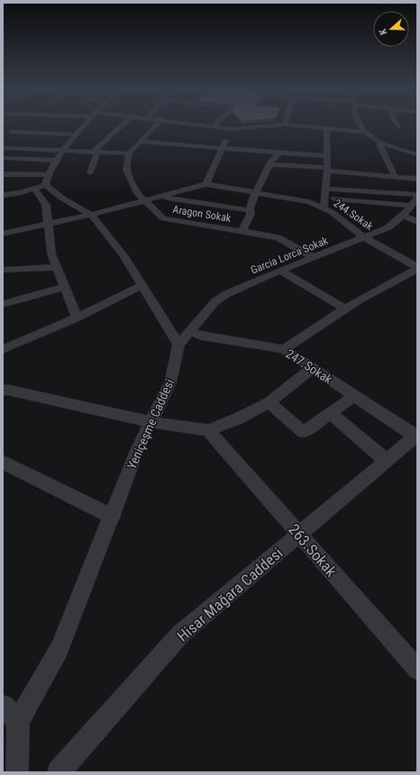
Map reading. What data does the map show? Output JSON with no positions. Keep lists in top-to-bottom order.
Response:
{
  "streets": {
    "street": [
      "Aragon Sokak",
      "244.Sokak",
      "Garcia Lorca Sokak",
      "247.Sokak",
      "Yeniçeşme Caddesi",
      "263.Sokak",
      "Hisar Mağara Caddesi"
    ]
  },
  "crossings": [
    ["Aragon Sokak", "Garcia Lorca Sokak"],
    ["244.Sokak", "Garcia Lorca Sokak"],
    ["Garcia Lorca Sokak", "247.Sokak"],
    ["Garcia Lorca Sokak", "Yeniçeşme Caddesi"],
    ["247.Sokak", "Hisar Mağara Caddesi"],
    ["263.Sokak", "Hisar Mağara Caddesi"]
  ],
  "north": "left"
}
